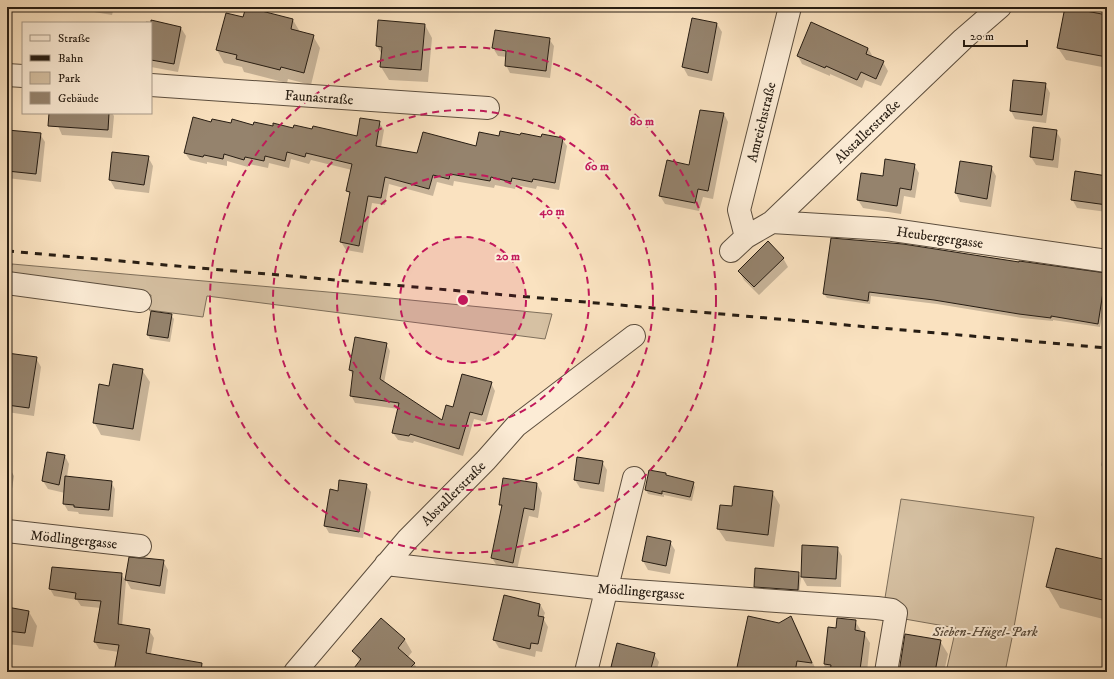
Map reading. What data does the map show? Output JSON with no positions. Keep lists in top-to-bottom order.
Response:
{
  "streets": {
    "street": [
      "Faunastraße",
      "Amreichstraße",
      "Abstallerstraße",
      "Heubergergasse",
      "Mödlingergasse"
    ]
  },
  "crossings": [
    ["Amreichstraße", "Abstallerstraße"],
    ["Abstallerstraße", "Heubergergasse"],
    ["Abstallerstraße", "Mödlingergasse"]
  ],
  "parks": ["Sieben-Hügel-Park"],
  "legend": [
    "Straße",
    "Bahn",
    "Park",
    "Gebäude"
  ],
  "scale_bar": "20 m",
  "rings": [
    "80 m",
    "60 m",
    "40 m",
    "20 m"
  ]
}
